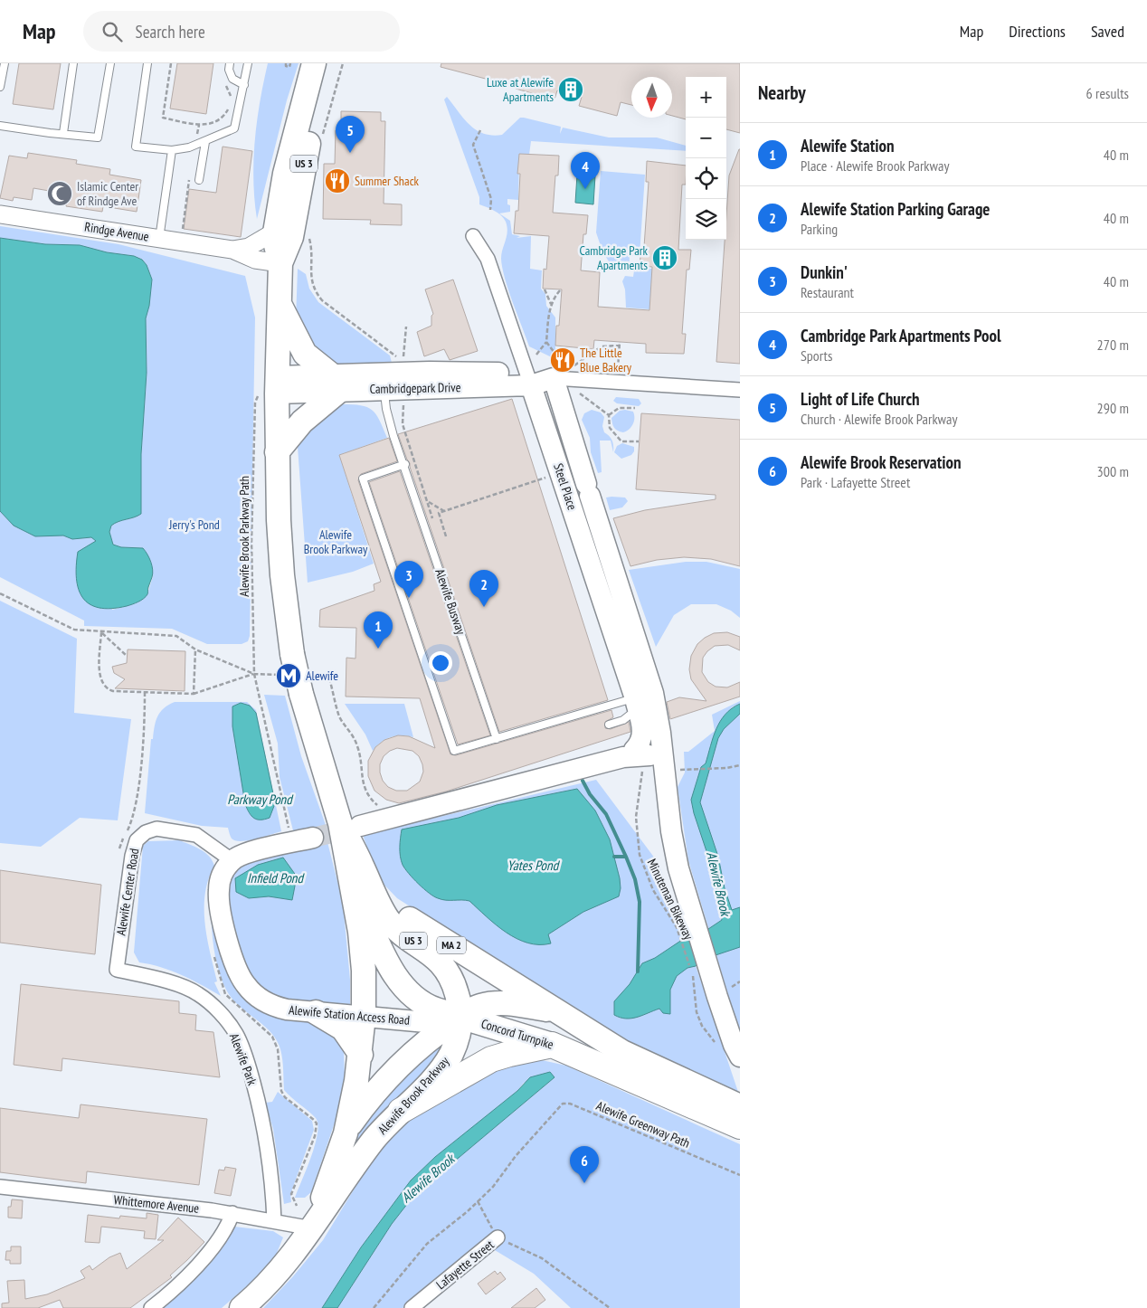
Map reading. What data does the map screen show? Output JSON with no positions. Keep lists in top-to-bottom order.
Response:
{
  "streets": {
    "highway": [
      "US 3",
      "MA 2",
      "Concord Turnpike",
      "Alewife Brook Parkway"
    ],
    "main road": ["Cambridgepark Drive", "Steel Place", "Alewife Station Access Road"],
    "street": [
      "Rindge Avenue",
      "Alewife Center Road",
      "Alewife Park",
      "Whittemore Avenue",
      "Lafayette Street"
    ],
    "lane": ["Alewife Busway"],
    "path": ["Alewife Brook Parkway Path", "Minuteman Bikeway", "Alewife Greenway Path"]
  },
  "crossings": [
    ["Rindge Avenue", "Alewife Brook Parkway"],
    ["Cambridgepark Drive", "Steel Place"],
    ["Cambridgepark Drive", "Alewife Brook Parkway Path"],
    ["Cambridgepark Drive", "Alewife Busway"],
    ["Cambridgepark Drive", "Alewife Brook Parkway"],
    ["Steel Place", "Minuteman Bikeway"],
    ["Alewife Brook Parkway Path", "Alewife Brook Parkway"],
    ["Alewife Center Road", "Alewife Station Access Road"],
    ["Alewife Center Road", "Alewife Park"],
    ["Alewife Station Access Road", "Concord Turnpike"],
    ["Alewife Station Access Road", "Alewife Brook Parkway"],
    ["Concord Turnpike", "Alewife Brook Parkway"],
    ["Alewife Park", "Whittemore Avenue"],
    ["Alewife Brook Parkway", "Whittemore Avenue"]
  ],
  "water": [
    "Parkway Pond",
    "Yates Pond",
    "Infield Pond",
    "Alewife Brook"
  ],
  "parks": ["Jerry's Pond", "Alewife Brook Parkway"],
  "places": {
    "building": ["Luxe at Alewife Apartments", "Cambridge Park Apartments"],
    "restaurant": ["Summer Shack", "The Little Blue Bakery"],
    "mosque": ["Islamic Center of Rindge Ave"],
    "metro station": ["Alewife"]
  },
  "north": "bottom",
  "page": {
    "header": "Map",
    "search": "Search here",
    "nav": ["Map", "Directions", "Saved"],
    "heading": ["Nearby", "6 results"],
    "map_buttons": ["+", "−"],
    "pins": [
      "5",
      "4",
      "3",
      "2",
      "1",
      "6"
    ],
    "list": [
      {
        "mark": "1",
        "name": "Alewife Station",
        "note": "Place · Alewife Brook Parkway",
        "value": "40 m"
      },
      {
        "mark": "2",
        "name": "Alewife Station Parking Garage",
        "note": "Parking",
        "value": "40 m"
      },
      {
        "mark": "3",
        "name": "Dunkin'",
        "note": "Restaurant",
        "value": "40 m"
      },
      {
        "mark": "4",
        "name": "Cambridge Park Apartments Pool",
        "note": "Sports",
        "value": "270 m"
      },
      {
        "mark": "5",
        "name": "Light of Life Church",
        "note": "Church · Alewife Brook Parkway",
        "value": "290 m"
      },
      {
        "mark": "6",
        "name": "Alewife Brook Reservation",
        "note": "Park · Lafayette Street",
        "value": "300 m"
      }
    ]
  }
}
